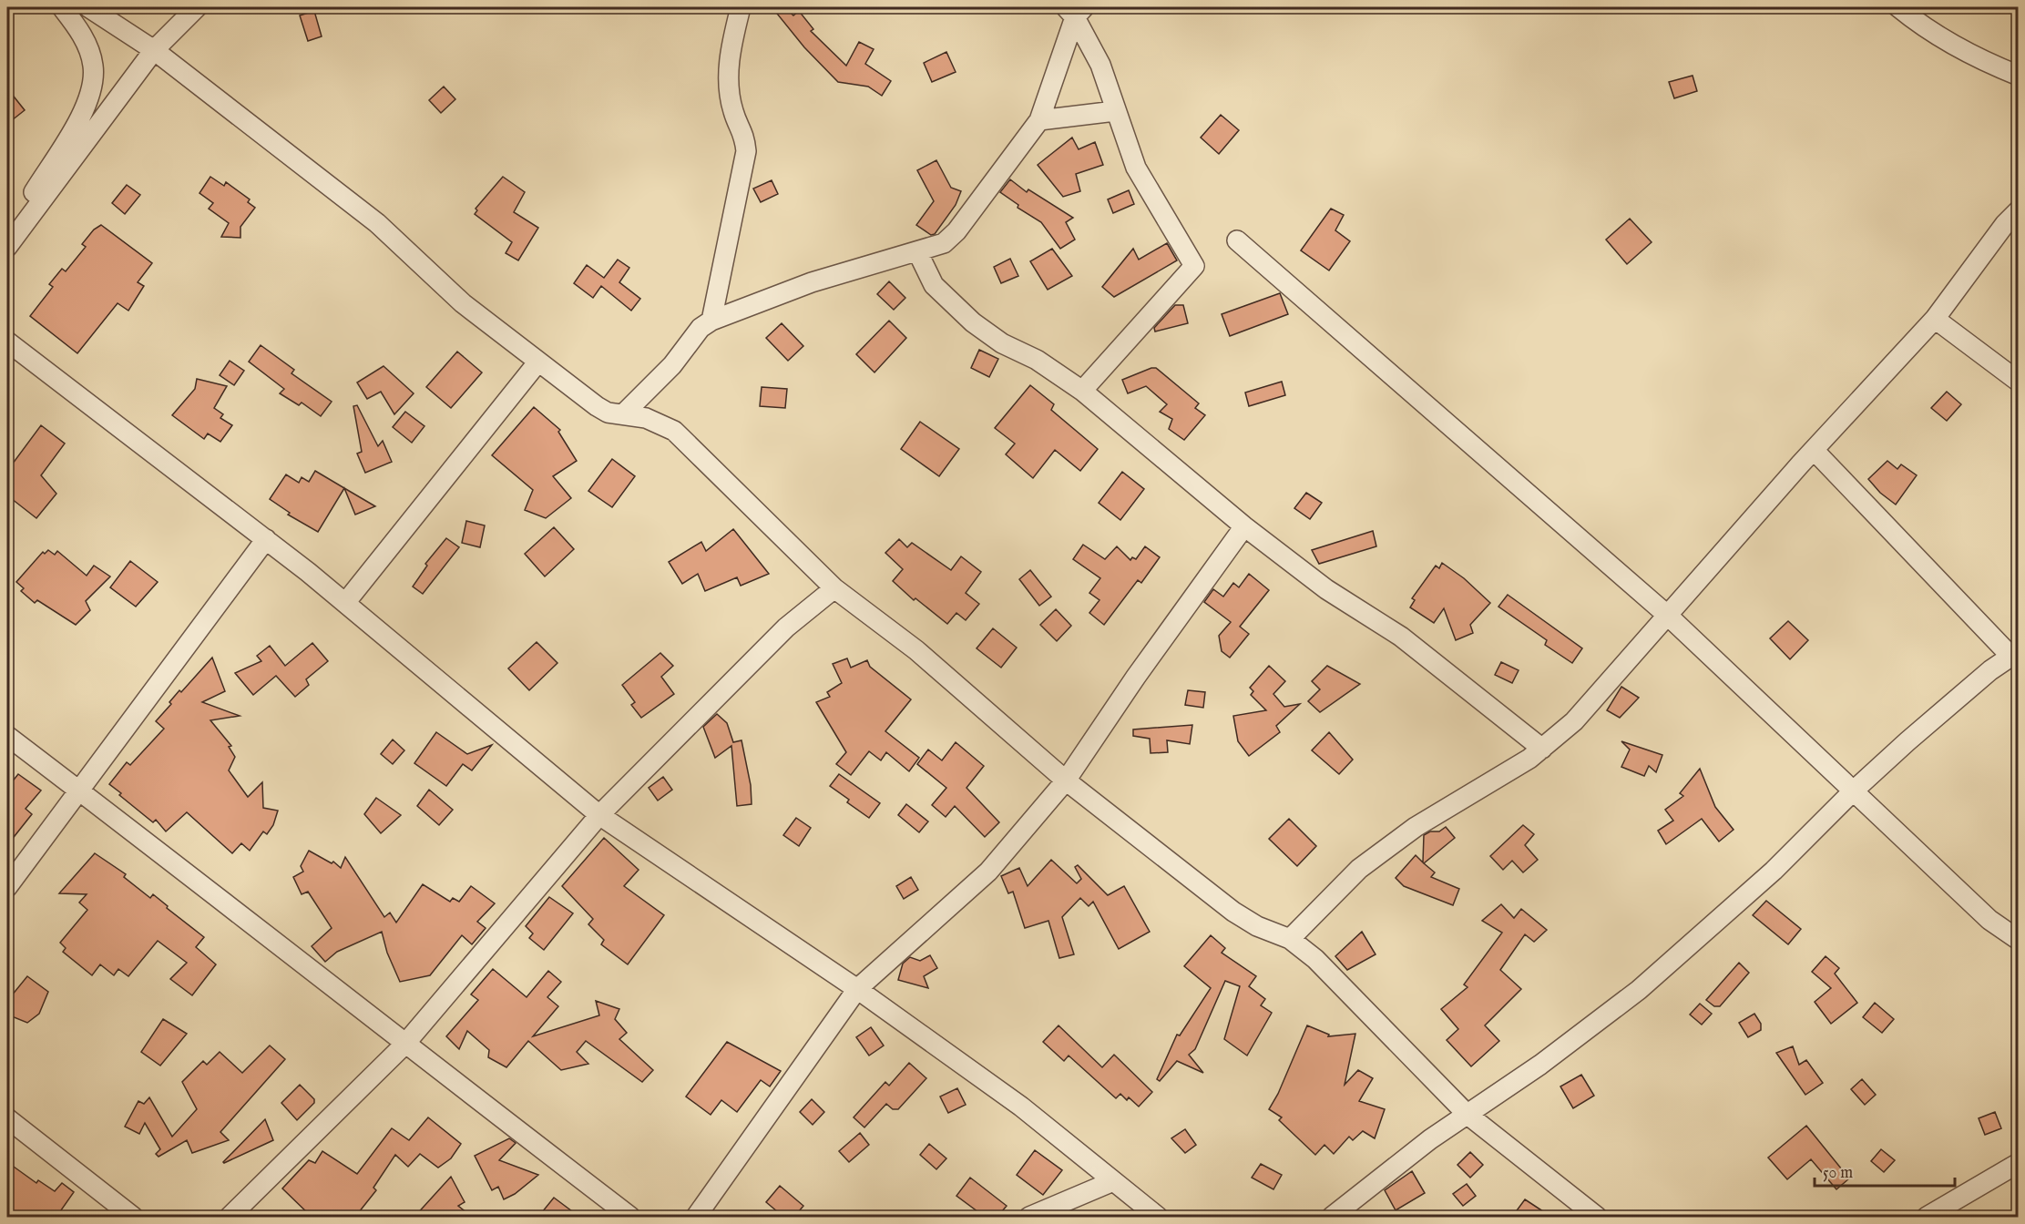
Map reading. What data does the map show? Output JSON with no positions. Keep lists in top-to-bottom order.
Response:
{
  "scale_bar": "50 m"
}
